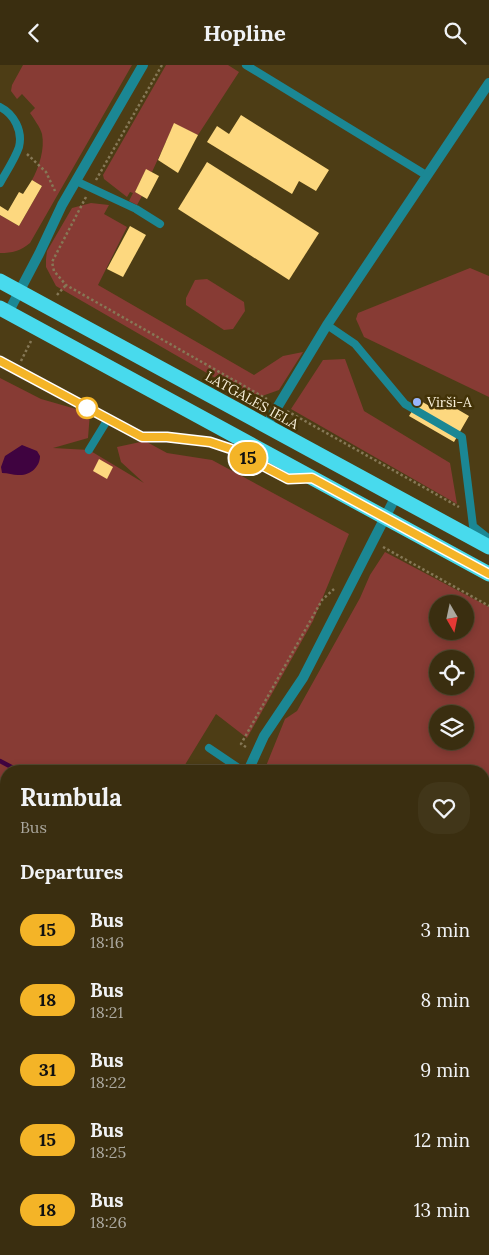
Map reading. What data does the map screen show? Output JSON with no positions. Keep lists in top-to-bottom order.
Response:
{
  "streets": {
    "highway": ["LATGALES IELA"]
  },
  "places": ["Virši-A"],
  "lines": ["bus line 15"],
  "north": "bottom",
  "page": {
    "header": "Hopline",
    "on_map": "15",
    "heading": [
      ["Rumbula", "Bus"],
      "Departures"
    ],
    "list": [
      {
        "mark": "15",
        "name": "Bus",
        "note": "18:16",
        "value": "3 min"
      },
      {
        "mark": "18",
        "name": "Bus",
        "note": "18:21",
        "value": "8 min"
      },
      {
        "mark": "31",
        "name": "Bus",
        "note": "18:22",
        "value": "9 min"
      },
      {
        "mark": "15",
        "name": "Bus",
        "note": "18:25",
        "value": "12 min"
      },
      {
        "mark": "18",
        "name": "Bus",
        "note": "18:26",
        "value": "13 min"
      }
    ]
  }
}
